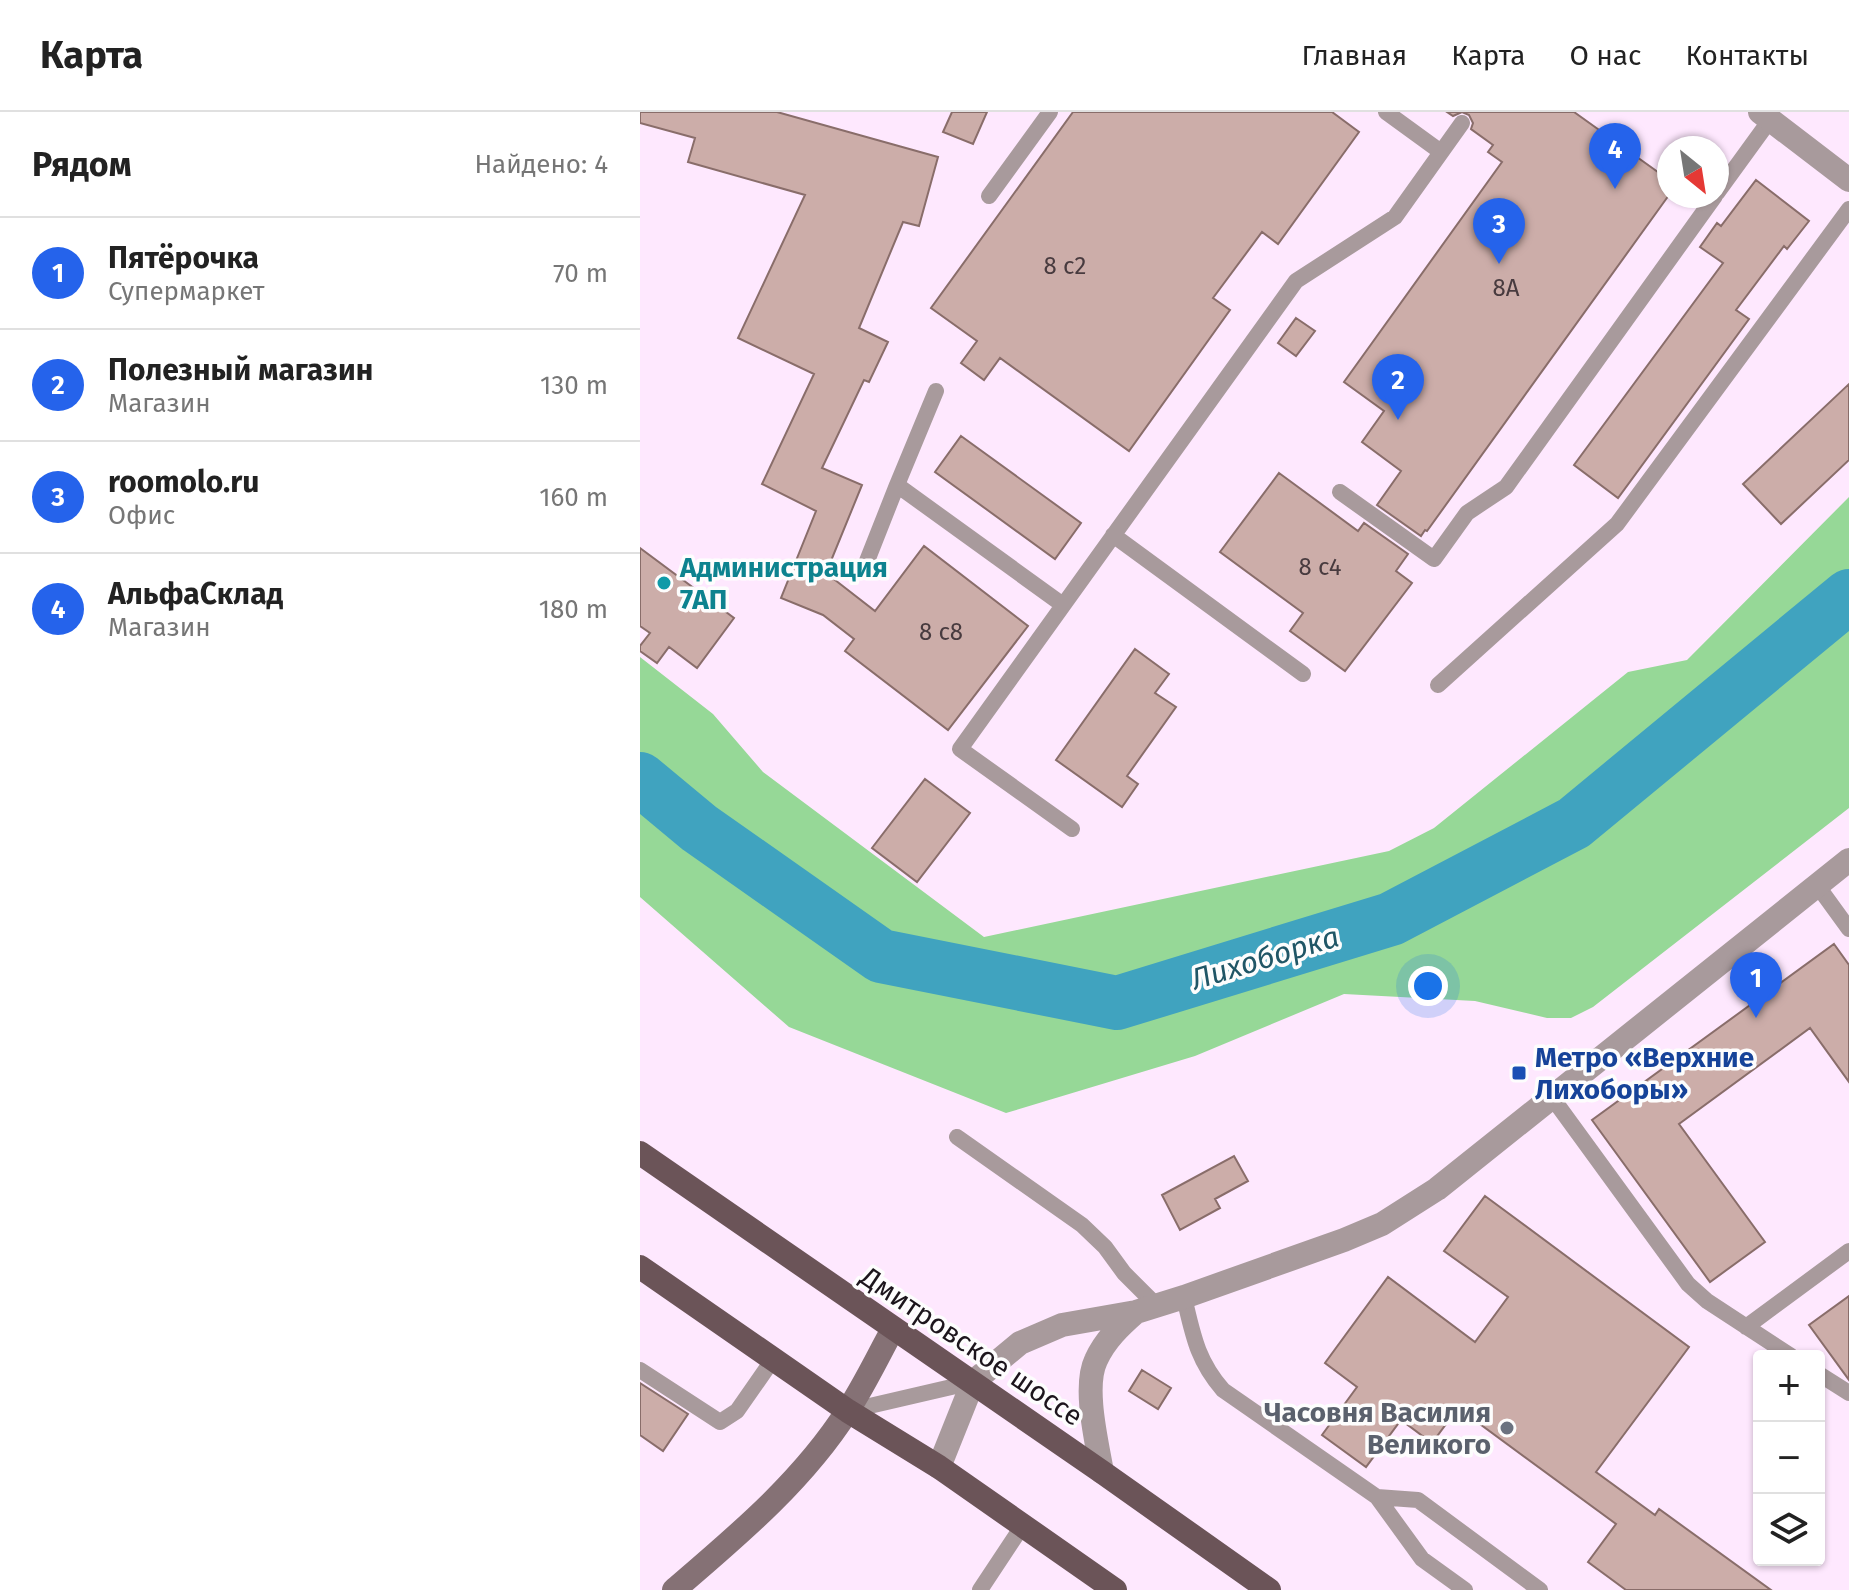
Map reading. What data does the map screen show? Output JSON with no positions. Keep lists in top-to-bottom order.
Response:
{
  "streets": {
    "main road": ["Дмитровское шоссе"]
  },
  "water": ["Лихоборка"],
  "places": {
    "other": ["Администрация 7АП", "Часовня Василия Великого"],
    "transit": ["Метро «Верхние Лихоборы»"]
  },
  "house_numbers": [
    "8 с2",
    "8А",
    "8 с4",
    "8 с8"
  ],
  "north": "bottom right",
  "page": {
    "header": "Карта",
    "nav": [
      "Главная",
      "Карта",
      "О нас",
      "Контакты"
    ],
    "heading": ["Рядом", "Найдено: 4"],
    "pins": [
      "4",
      "3",
      "2",
      "1"
    ],
    "list": [
      {
        "mark": "1",
        "name": "Пятёрочка",
        "note": "Супермаркет",
        "value": "70 m"
      },
      {
        "mark": "2",
        "name": "Полезный магазин",
        "note": "Магазин",
        "value": "130 m"
      },
      {
        "mark": "3",
        "name": "roomolo.ru",
        "note": "Офис",
        "value": "160 m"
      },
      {
        "mark": "4",
        "name": "АльфаСклад",
        "note": "Магазин",
        "value": "180 m"
      }
    ],
    "map_buttons": ["+", "−"]
  }
}
